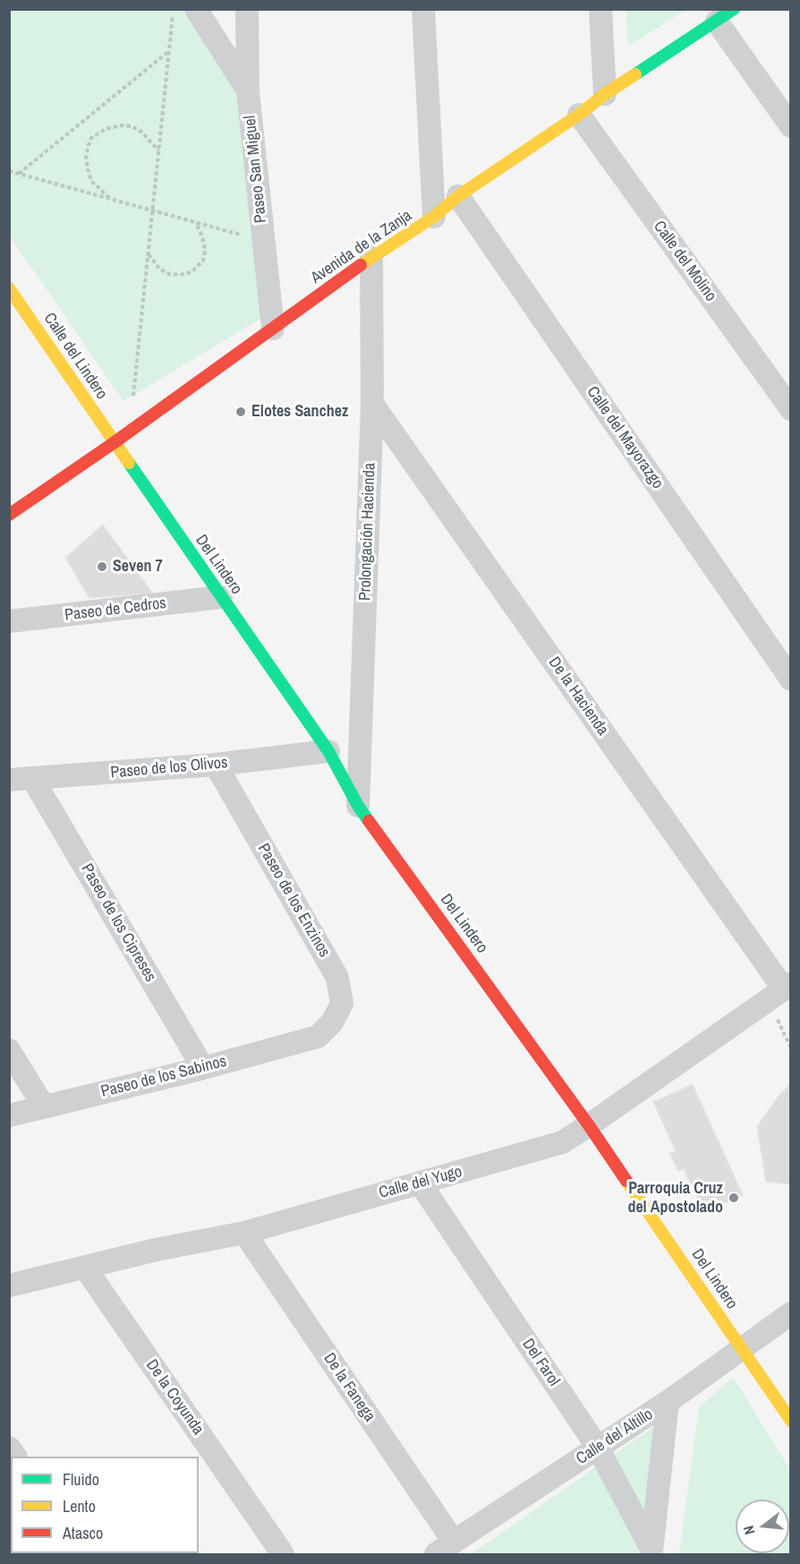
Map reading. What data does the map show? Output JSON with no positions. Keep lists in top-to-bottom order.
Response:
{
  "streets": {
    "street": [
      "Paseo San Miguel",
      "Avenida de la Zanja",
      "Calle del Molino",
      "Calle del Lindero",
      "Calle del Mayorazgo",
      "Prolongación Hacienda",
      "Del Lindero",
      "Paseo de Cedros",
      "De la Hacienda",
      "Paseo de los Olivos",
      "Paseo de los Enzinos",
      "Paseo de los Cipreses",
      "Paseo de los Sabinos",
      "Calle del Yugo",
      "Del Farol",
      "De la Fanega",
      "De la Coyunda",
      "Calle del Altillo"
    ]
  },
  "crossings": [
    ["Paseo San Miguel", "Avenida de la Zanja"],
    ["Avenida de la Zanja", "Calle del Molino"],
    ["Avenida de la Zanja", "Calle del Lindero"],
    ["Avenida de la Zanja", "Calle del Mayorazgo"],
    ["Avenida de la Zanja", "Prolongación Hacienda"],
    ["Avenida de la Zanja", "Del Lindero"],
    ["Calle del Lindero", "Del Lindero"],
    ["Prolongación Hacienda", "Del Lindero"],
    ["Prolongación Hacienda", "De la Hacienda"],
    ["Del Lindero", "Paseo de Cedros"],
    ["Del Lindero", "Paseo de los Olivos"],
    ["Del Lindero", "Calle del Yugo"],
    ["Del Lindero", "Calle del Altillo"],
    ["De la Hacienda", "Calle del Yugo"],
    ["Paseo de los Olivos", "Paseo de los Enzinos"],
    ["Paseo de los Olivos", "Paseo de los Cipreses"],
    ["Paseo de los Enzinos", "Paseo de los Sabinos"],
    ["Paseo de los Cipreses", "Paseo de los Sabinos"],
    ["Calle del Yugo", "Del Farol"],
    ["Calle del Yugo", "De la Fanega"],
    ["Calle del Yugo", "De la Coyunda"],
    ["Del Farol", "Calle del Altillo"],
    ["De la Fanega", "Calle del Altillo"]
  ],
  "places": ["Elotes Sanchez", "Seven 7", "Parroquia Cruz del Apostolado"],
  "legend": ["Fluido", "Lento", "Atasco"],
  "north": "left"
}
